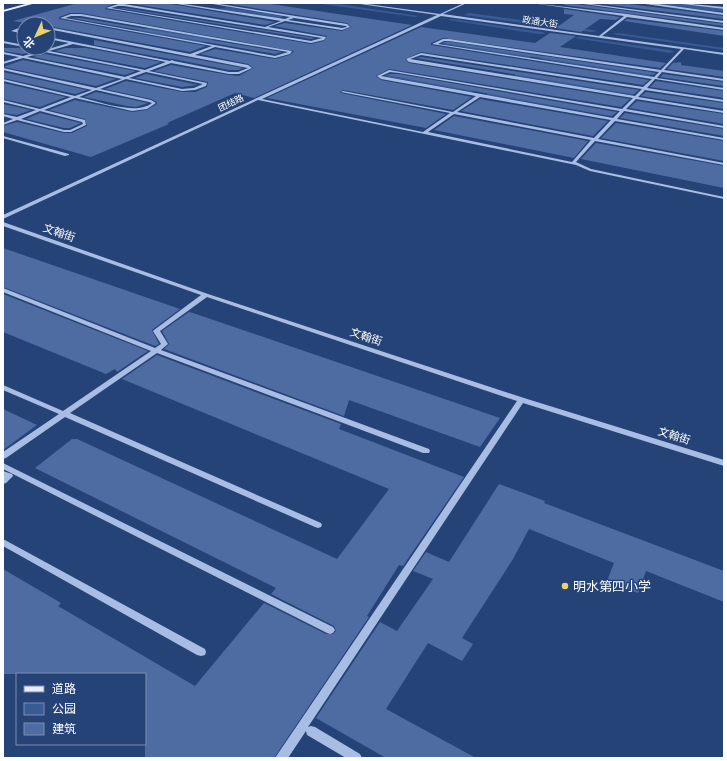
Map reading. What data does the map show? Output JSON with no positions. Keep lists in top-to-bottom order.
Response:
{
  "streets": {
    "street": ["政通大街", "团结路", "文翰街"]
  },
  "crossings": [
    ["政通大街", "团结路"]
  ],
  "places": ["明水第四小学"],
  "legend": ["道路", "公园", "建筑"],
  "north": "bottom left"
}
